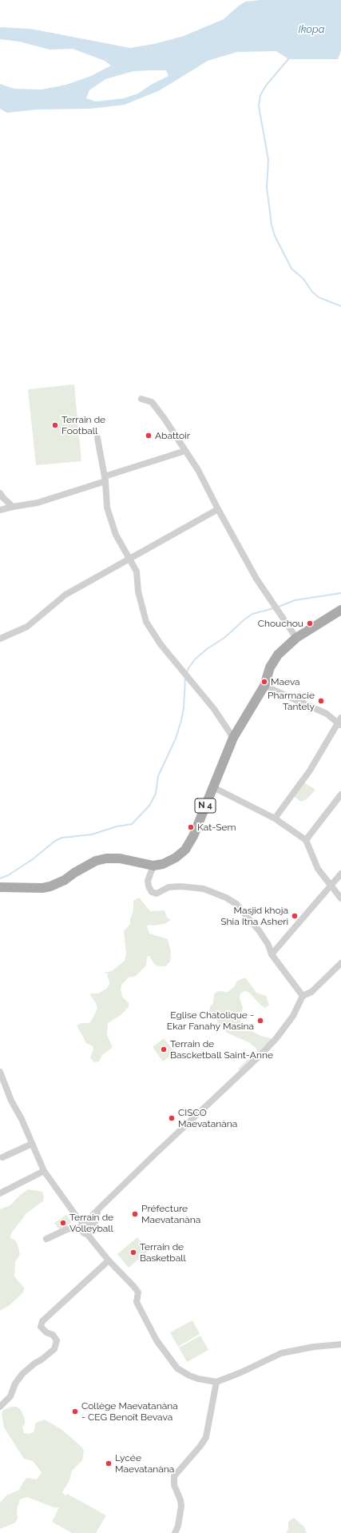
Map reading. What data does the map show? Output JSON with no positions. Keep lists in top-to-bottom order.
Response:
{
  "streets": {
    "main road": ["N 4"]
  },
  "water": ["Ikopa"],
  "places": [
    "Terrain de Football",
    "Abattoir",
    "Chouchou",
    "Maeva",
    "Pharmacie Tantely",
    "Kat-Sem",
    "Masjid khoja Shia Itna Asheri",
    "Eglise Chatolique - Ekar Fanahy Masina",
    "Terrain de Bascketball Saint-Anne",
    "CISCO Maevatanàna",
    "Préfecture Maevatanàna",
    "Terrain de Volleyball",
    "Terrain de Basketball",
    "Collège Maevatanàna - CEG Benoît Bevava",
    "Lycée Maevatanàna"
  ]
}
